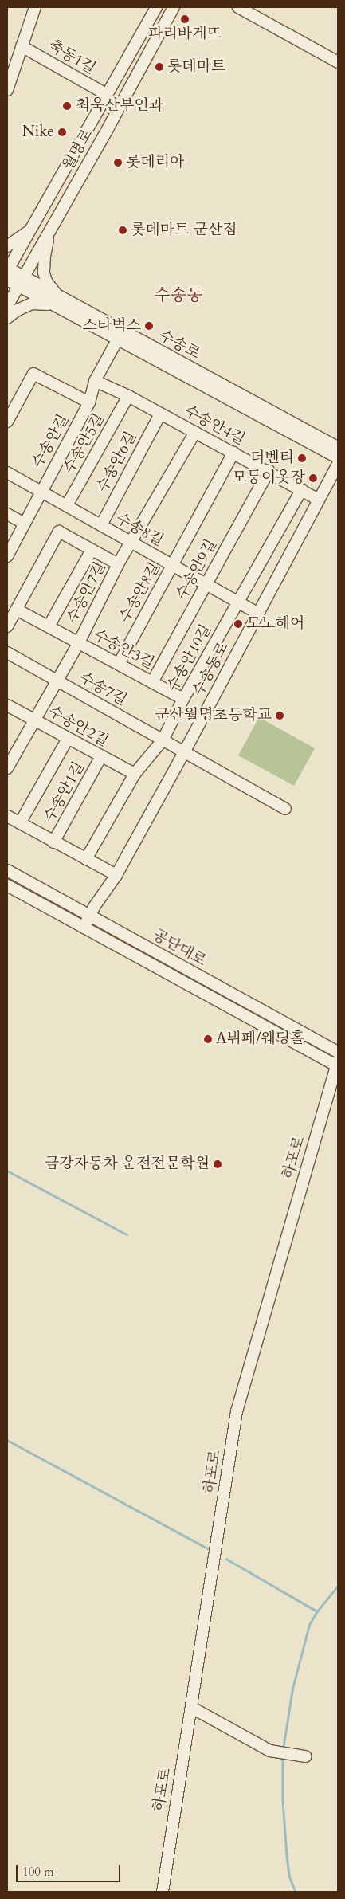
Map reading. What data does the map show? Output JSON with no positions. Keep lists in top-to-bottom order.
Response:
{
  "streets": {
    "street": [
      "축동1길",
      "월명로",
      "수송로",
      "수송안4길",
      "수송안길",
      "수송안5길",
      "수송안6길",
      "수송8길",
      "수송안9길",
      "수송안7길",
      "수송안8길",
      "수송안3길",
      "수송안10길",
      "수송동로",
      "수송7길",
      "수송안2길",
      "수송안1길",
      "공단대로",
      "하포로"
    ]
  },
  "crossings": [
    ["축동1길", "월명로"],
    ["월명로", "수송로"],
    ["수송로", "수송안길"],
    ["수송안4길", "수송안길"],
    ["수송안4길", "수송안5길"],
    ["수송안4길", "수송안6길"],
    ["수송안4길", "수송안9길"],
    ["수송안4길", "수송안7길"],
    ["수송안4길", "수송안8길"],
    ["수송안4길", "수송안10길"],
    ["수송안4길", "수송동로"],
    ["수송안길", "수송8길"],
    ["수송안5길", "수송8길"],
    ["수송안6길", "수송8길"],
    ["수송8길", "수송안9길"],
    ["수송8길", "수송안7길"],
    ["수송8길", "수송안8길"],
    ["수송8길", "수송안10길"],
    ["수송8길", "수송동로"],
    ["수송안9길", "수송안3길"],
    ["수송안7길", "수송안3길"],
    ["수송안7길", "수송7길"],
    ["수송안7길", "수송안2길"],
    ["수송안8길", "수송안3길"],
    ["수송안3길", "수송안10길"],
    ["수송안10길", "수송7길"],
    ["수송안10길", "수송안2길"],
    ["수송안10길", "수송안1길"],
    ["수송동로", "수송7길"],
    ["수송동로", "수송안1길"],
    ["수송동로", "공단대로"],
    ["수송안2길", "수송안1길"],
    ["공단대로", "하포로"]
  ],
  "districts": ["수송동"],
  "places": [
    "파리바게뜨",
    "롯데마트",
    "최욱산부인과",
    "Nike",
    "롯데리아",
    "롯데마트 군산점",
    "스타벅스",
    "더벤티",
    "모퉁이옷장",
    "모노헤어",
    "군산월명초등학교",
    "A뷔페/웨딩홀",
    "금강자동차 운전전문학원"
  ],
  "scale_bar": "100 m"
}
